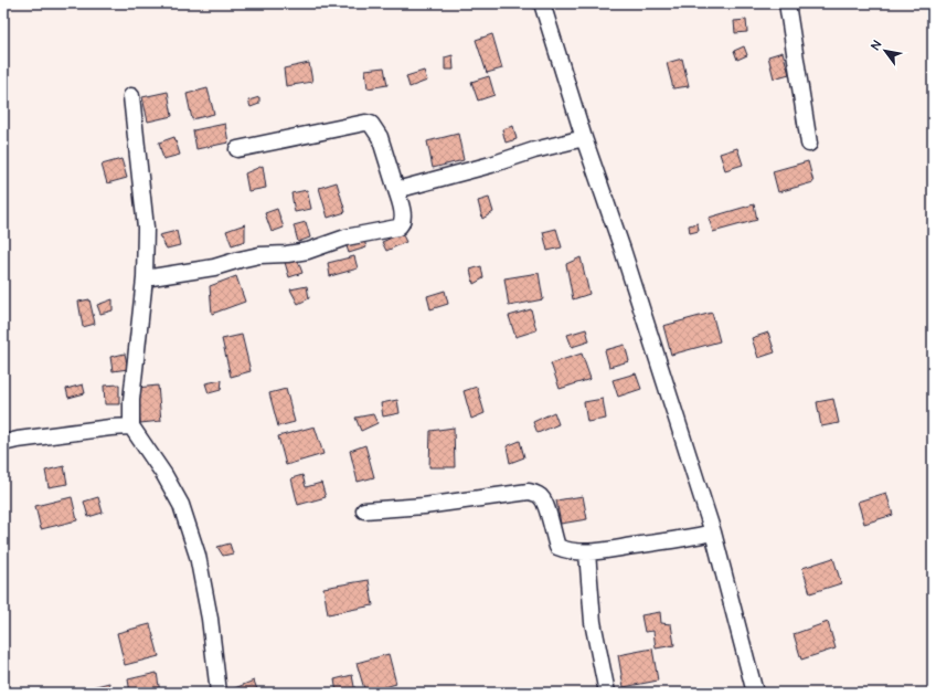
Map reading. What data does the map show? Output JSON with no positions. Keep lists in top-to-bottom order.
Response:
{
  "north": "top left"
}
